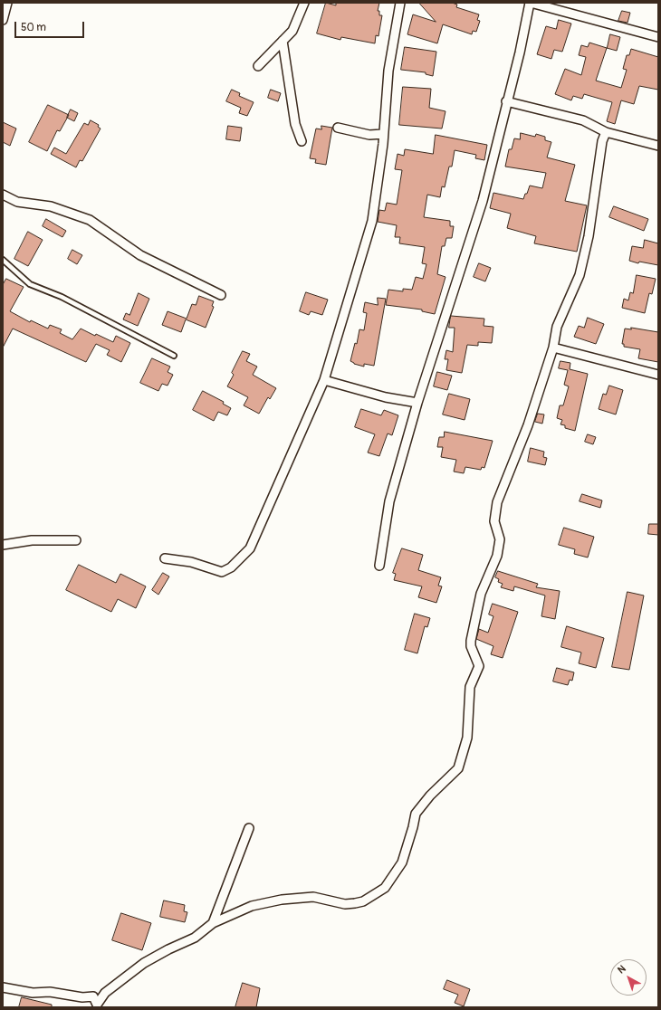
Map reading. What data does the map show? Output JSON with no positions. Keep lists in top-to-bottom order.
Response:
{
  "scale_bar": "50 m",
  "north": "top left"
}
